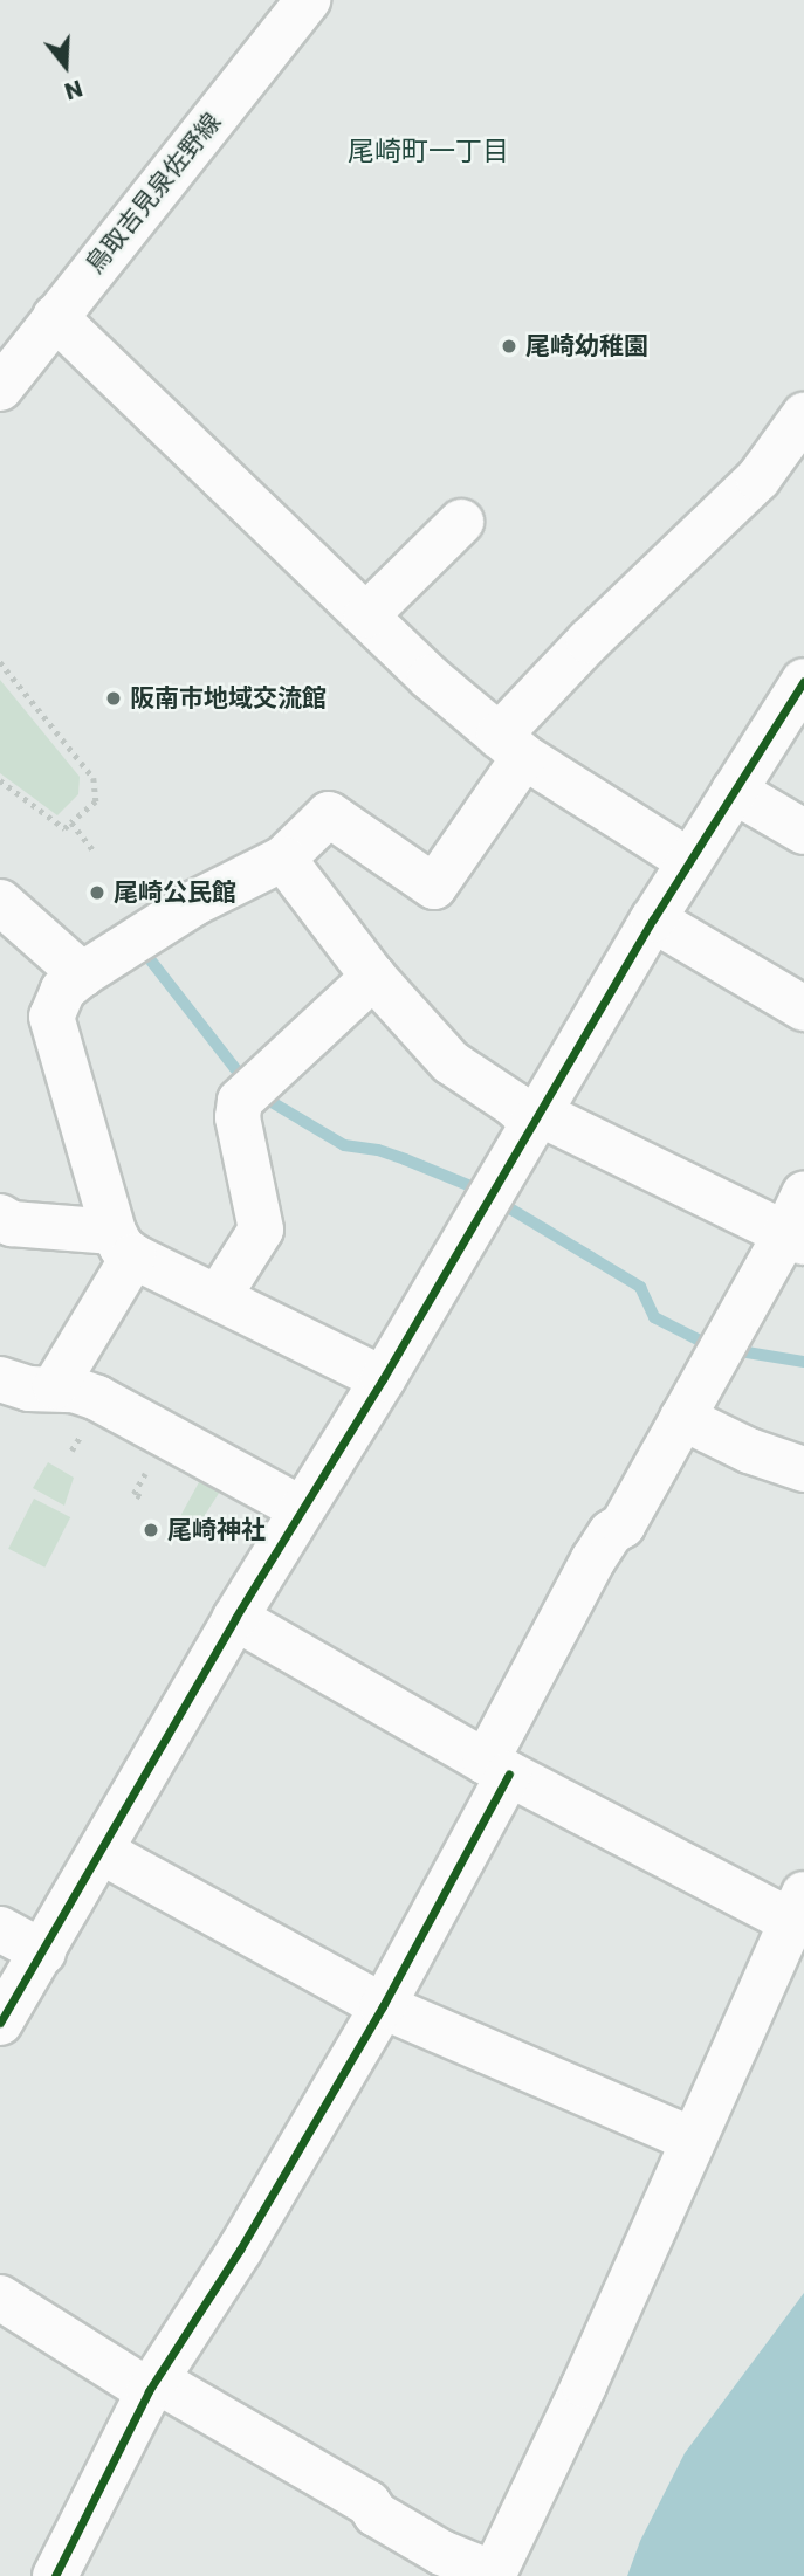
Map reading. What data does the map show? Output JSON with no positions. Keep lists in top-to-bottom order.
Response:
{
  "streets": {
    "street": ["鳥取吉見泉佐野線"]
  },
  "districts": ["尾崎町一丁目"],
  "places": [
    "尾崎幼稚園",
    "阪南市地域交流館",
    "尾崎公民館",
    "尾崎神社"
  ],
  "north": "bottom"
}
